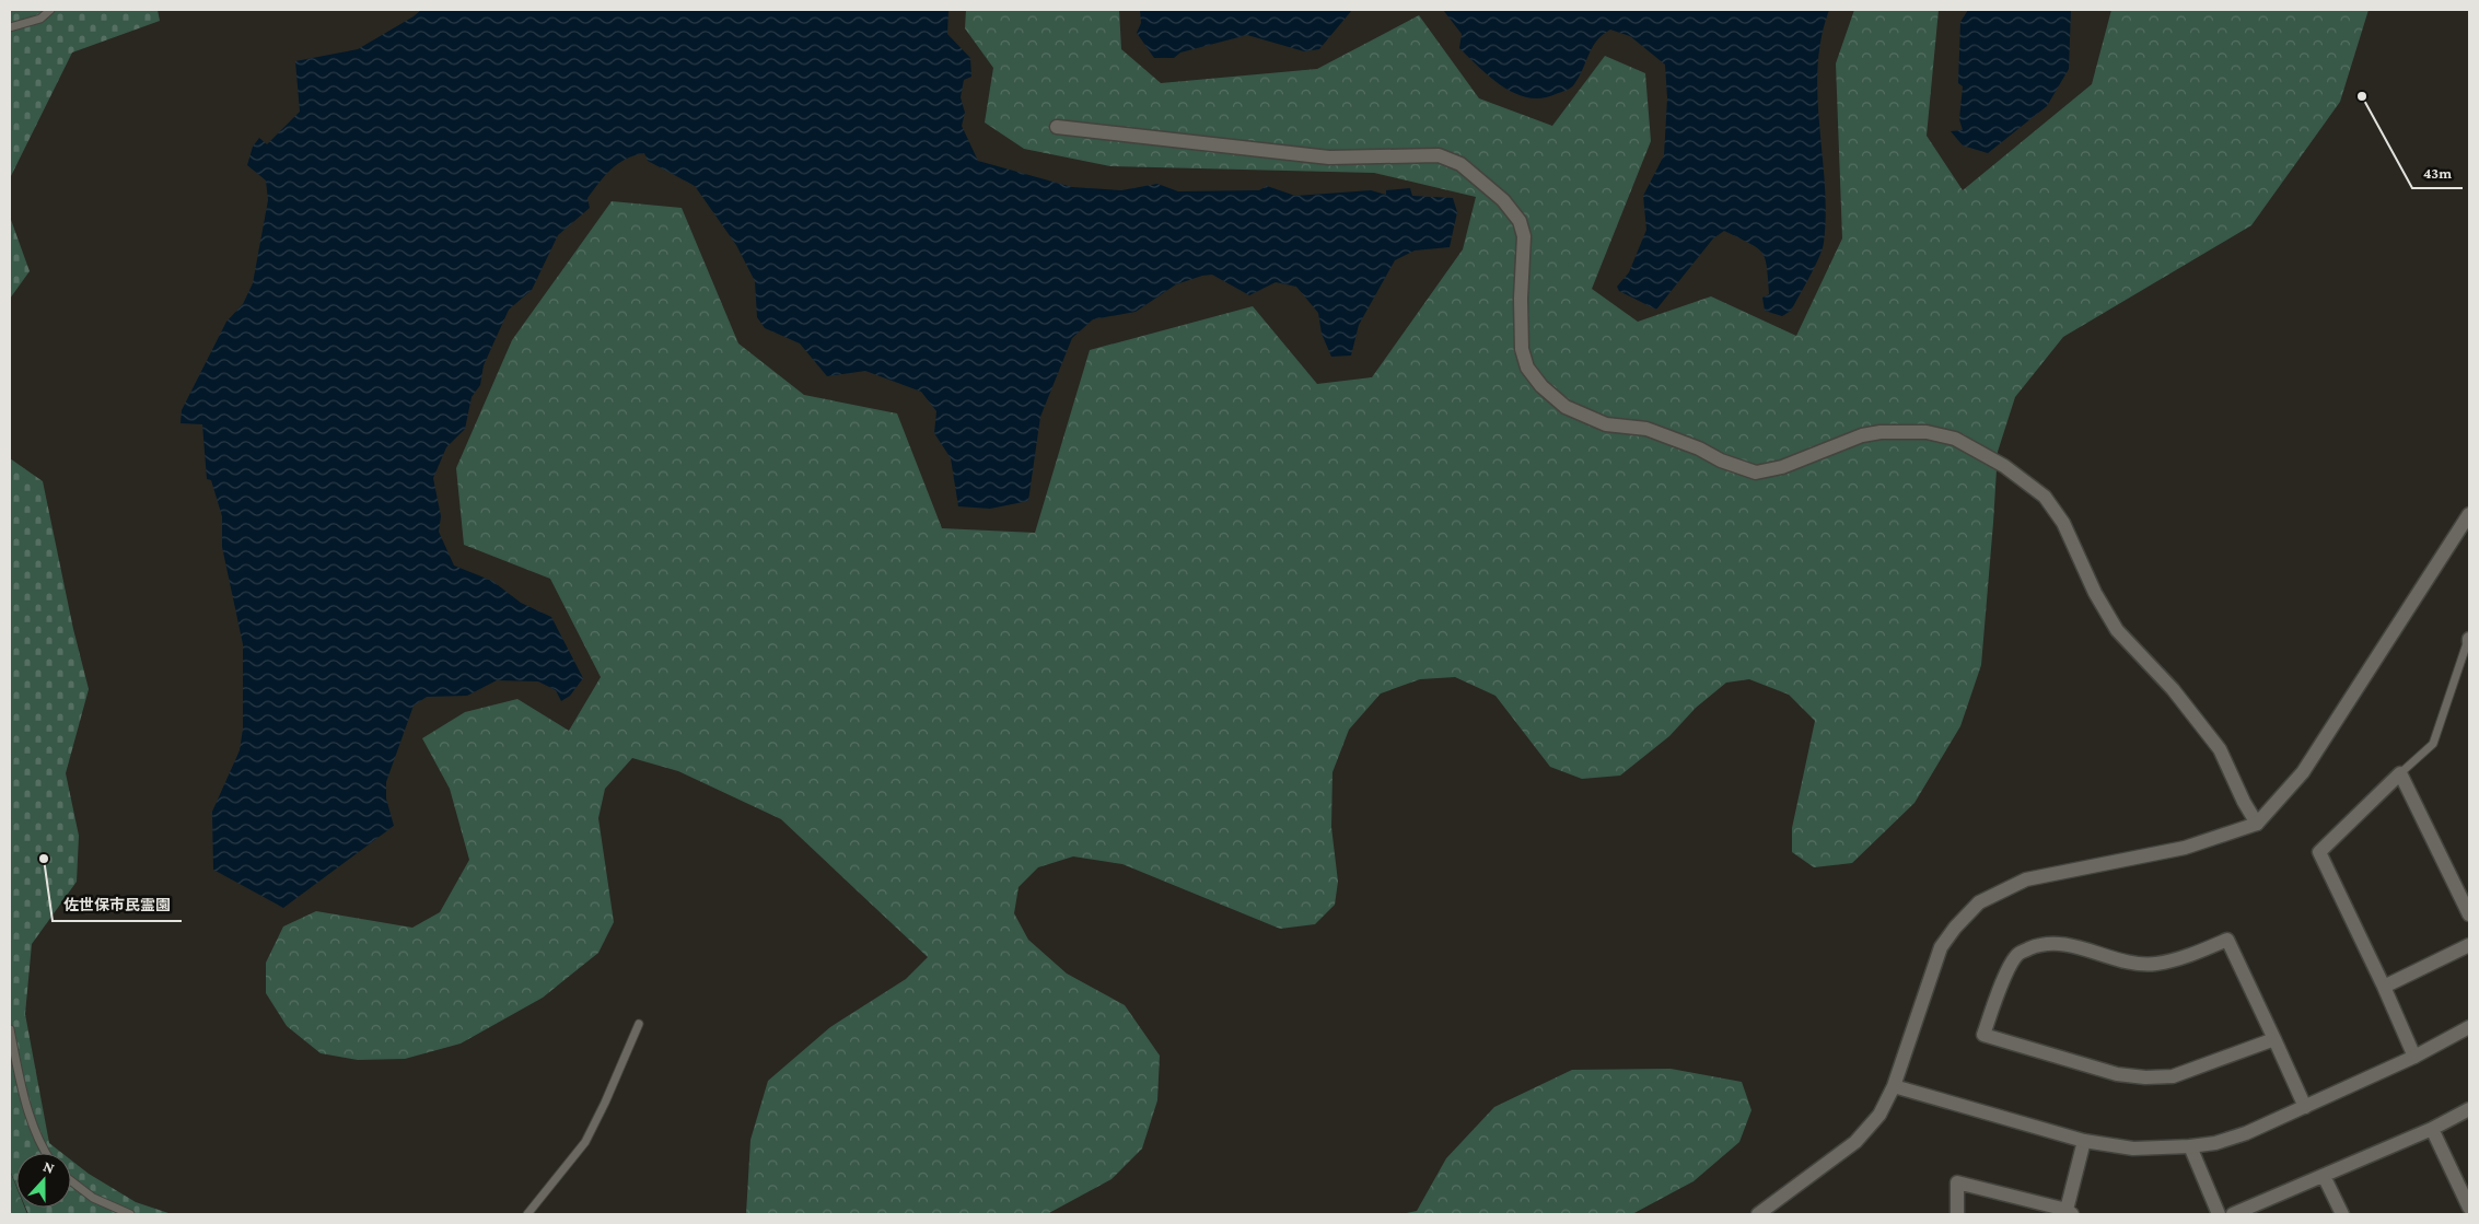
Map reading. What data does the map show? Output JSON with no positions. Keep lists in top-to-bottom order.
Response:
{
  "places": ["43m", "佐世保市民霊園"],
  "north": "top"
}
